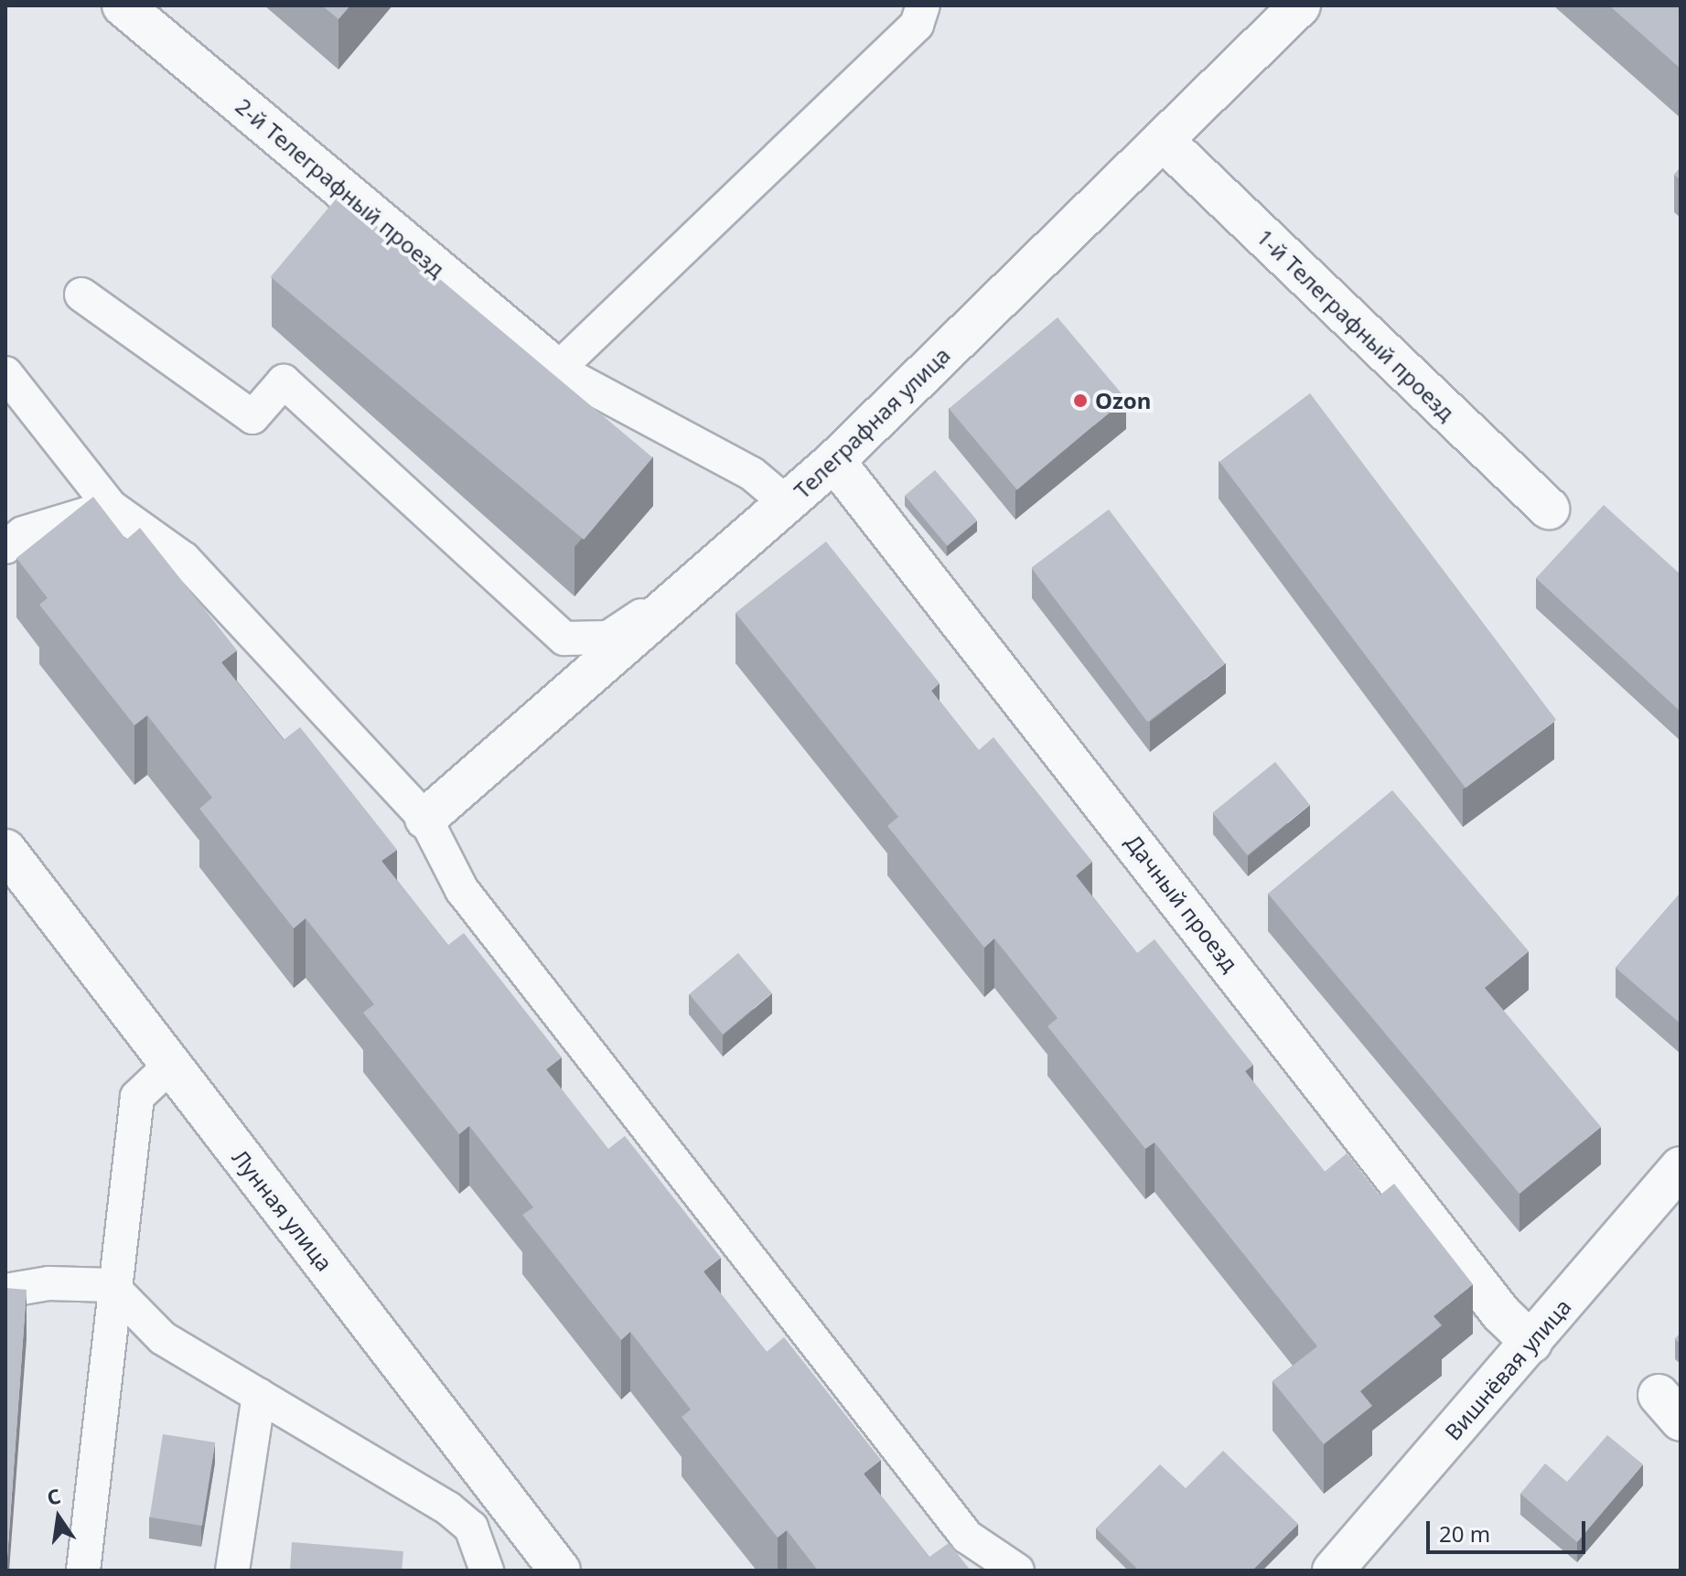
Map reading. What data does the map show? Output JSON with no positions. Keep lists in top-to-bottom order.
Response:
{
  "streets": {
    "street": [
      "2-й Телеграфный проезд",
      "1-й Телеграфный проезд",
      "Телеграфная улица",
      "Дачный проезд",
      "Лунная улица",
      "Вишнёвая улица"
    ]
  },
  "crossings": [
    ["1-й Телеграфный проезд", "Телеграфная улица"],
    ["Телеграфная улица", "Дачный проезд"],
    ["Дачный проезд", "Вишнёвая улица"]
  ],
  "places": ["Ozon"],
  "scale_bar": "20 m",
  "north": "top"
}
